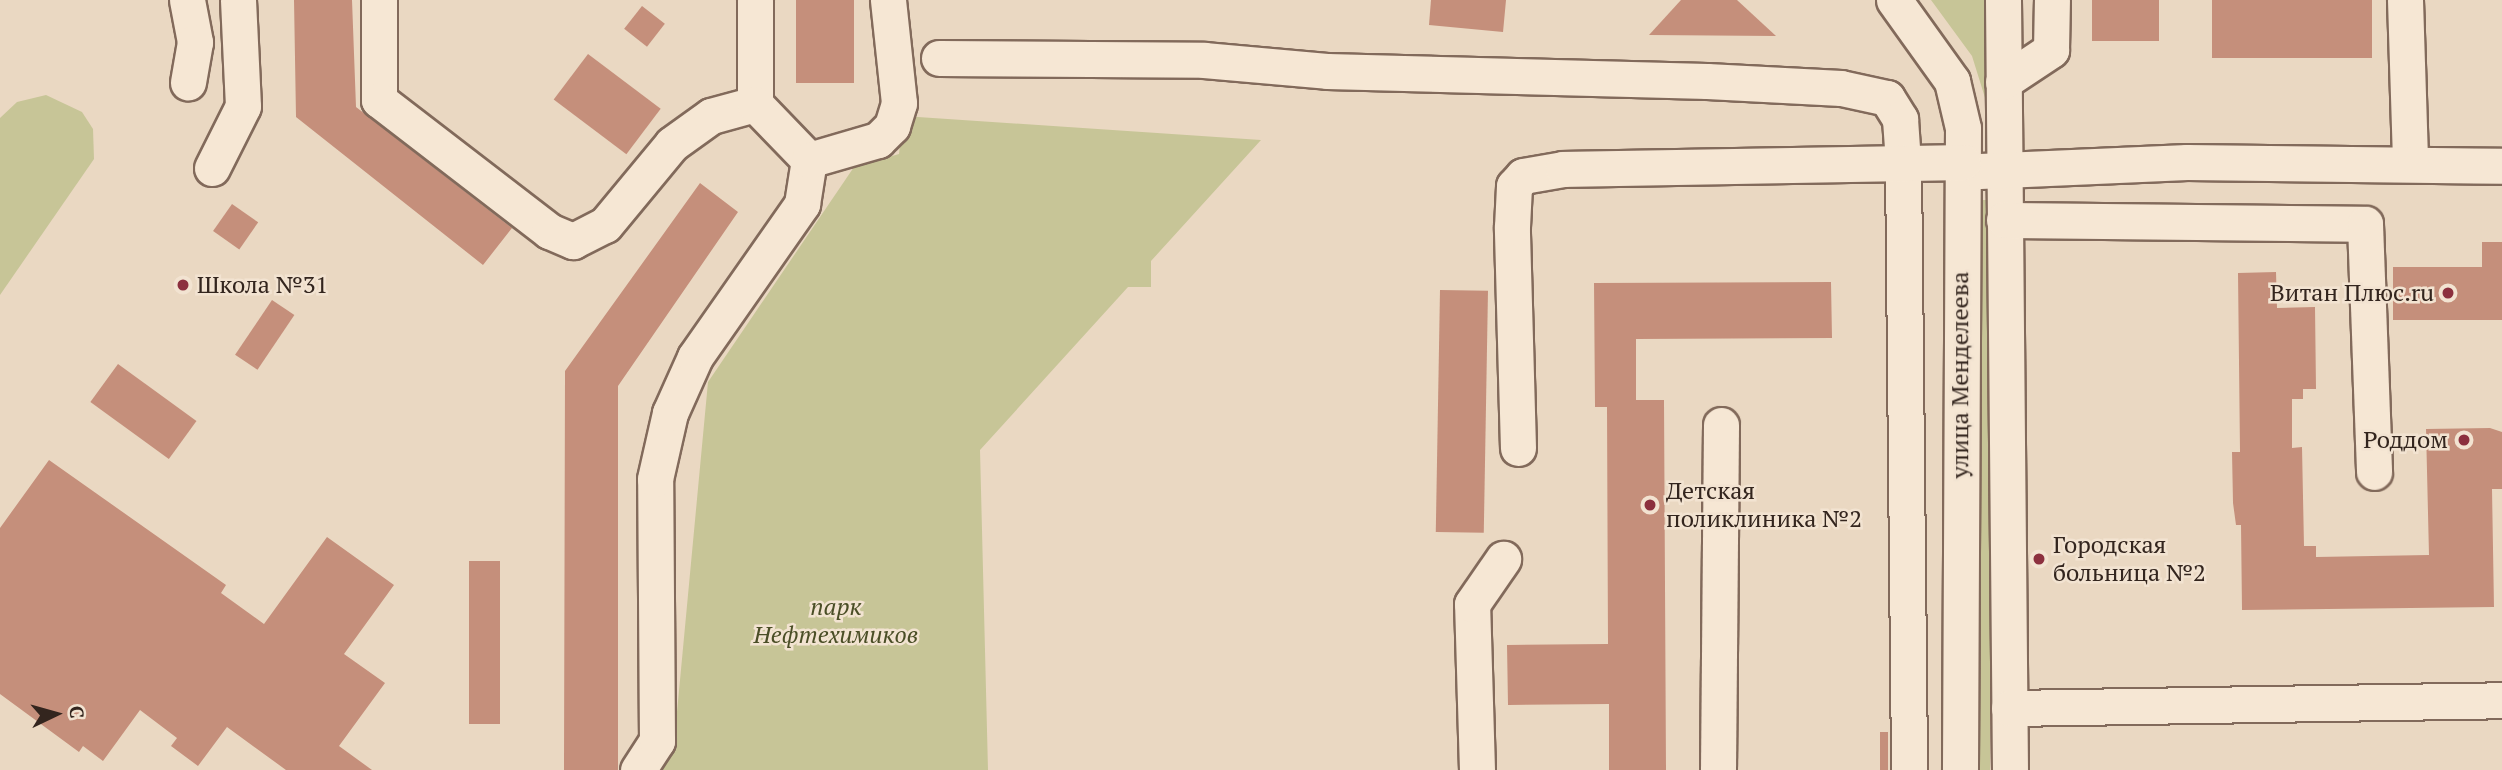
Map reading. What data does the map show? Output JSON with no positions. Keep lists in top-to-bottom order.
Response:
{
  "streets": {
    "street": ["улица Менделеева"]
  },
  "parks": ["парк Нефтехимиков"],
  "places": [
    "Школа №31",
    "Витан Плюс.ru",
    "Роддом",
    "Детская поликлиника №2",
    "Городская больница №2"
  ],
  "north": "right"
}
